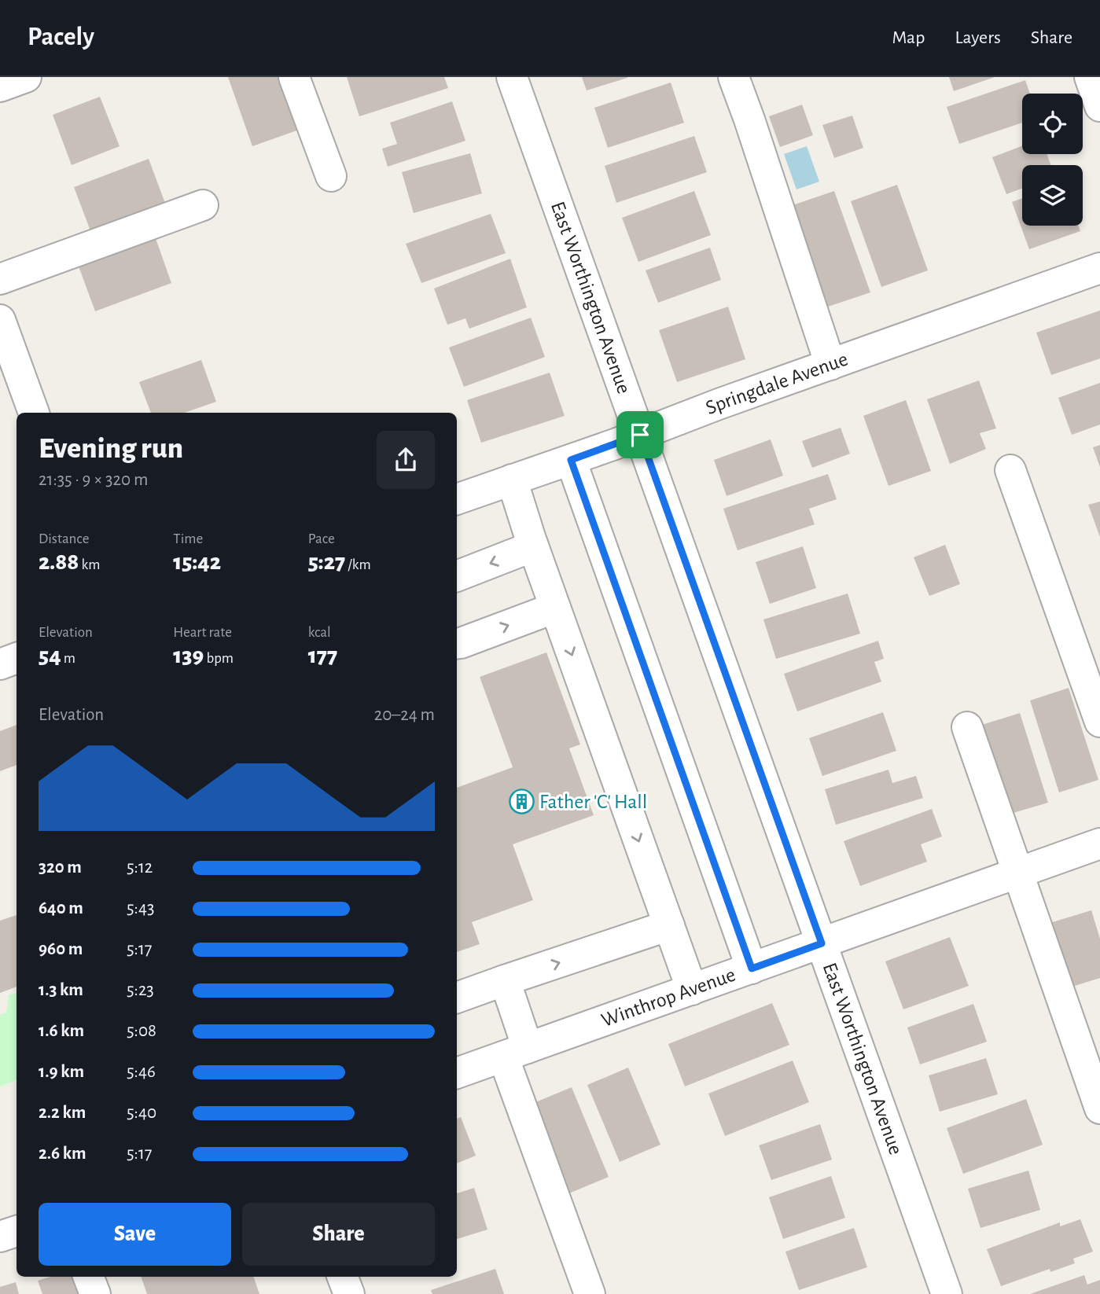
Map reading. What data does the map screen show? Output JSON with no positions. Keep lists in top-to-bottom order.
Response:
{
  "streets": {
    "street": ["East Worthington Avenue", "Springdale Avenue", "Winthrop Avenue"]
  },
  "crossings": [
    ["East Worthington Avenue", "Springdale Avenue"],
    ["East Worthington Avenue", "Winthrop Avenue"]
  ],
  "places": {
    "building": ["Father 'C' Hall"]
  },
  "page": {
    "header": "Pacely",
    "nav": ["Map", "Layers", "Share"],
    "heading": ["Evening run", "21:35 · 9 × 320 m"],
    "stats": [
      ["Distance", "2.88 km"],
      ["Time", "15:42"],
      ["Pace", "5:27 /km"],
      ["Elevation", "54 m"],
      ["Heart rate", "139 bpm"],
      ["kcal", "177"]
    ],
    "chart": ["Elevation", "20–24 m"],
    "list": [
      {
        "name": "320 m",
        "note": "5:12"
      },
      {
        "name": "640 m",
        "note": "5:43"
      },
      {
        "name": "960 m",
        "note": "5:17"
      },
      {
        "name": "1.3 km",
        "note": "5:23"
      },
      {
        "name": "1.6 km",
        "note": "5:08"
      },
      {
        "name": "1.9 km",
        "note": "5:46"
      },
      {
        "name": "2.2 km",
        "note": "5:40"
      },
      {
        "name": "2.6 km",
        "note": "5:17"
      }
    ],
    "buttons": ["Save", "Share"]
  }
}
